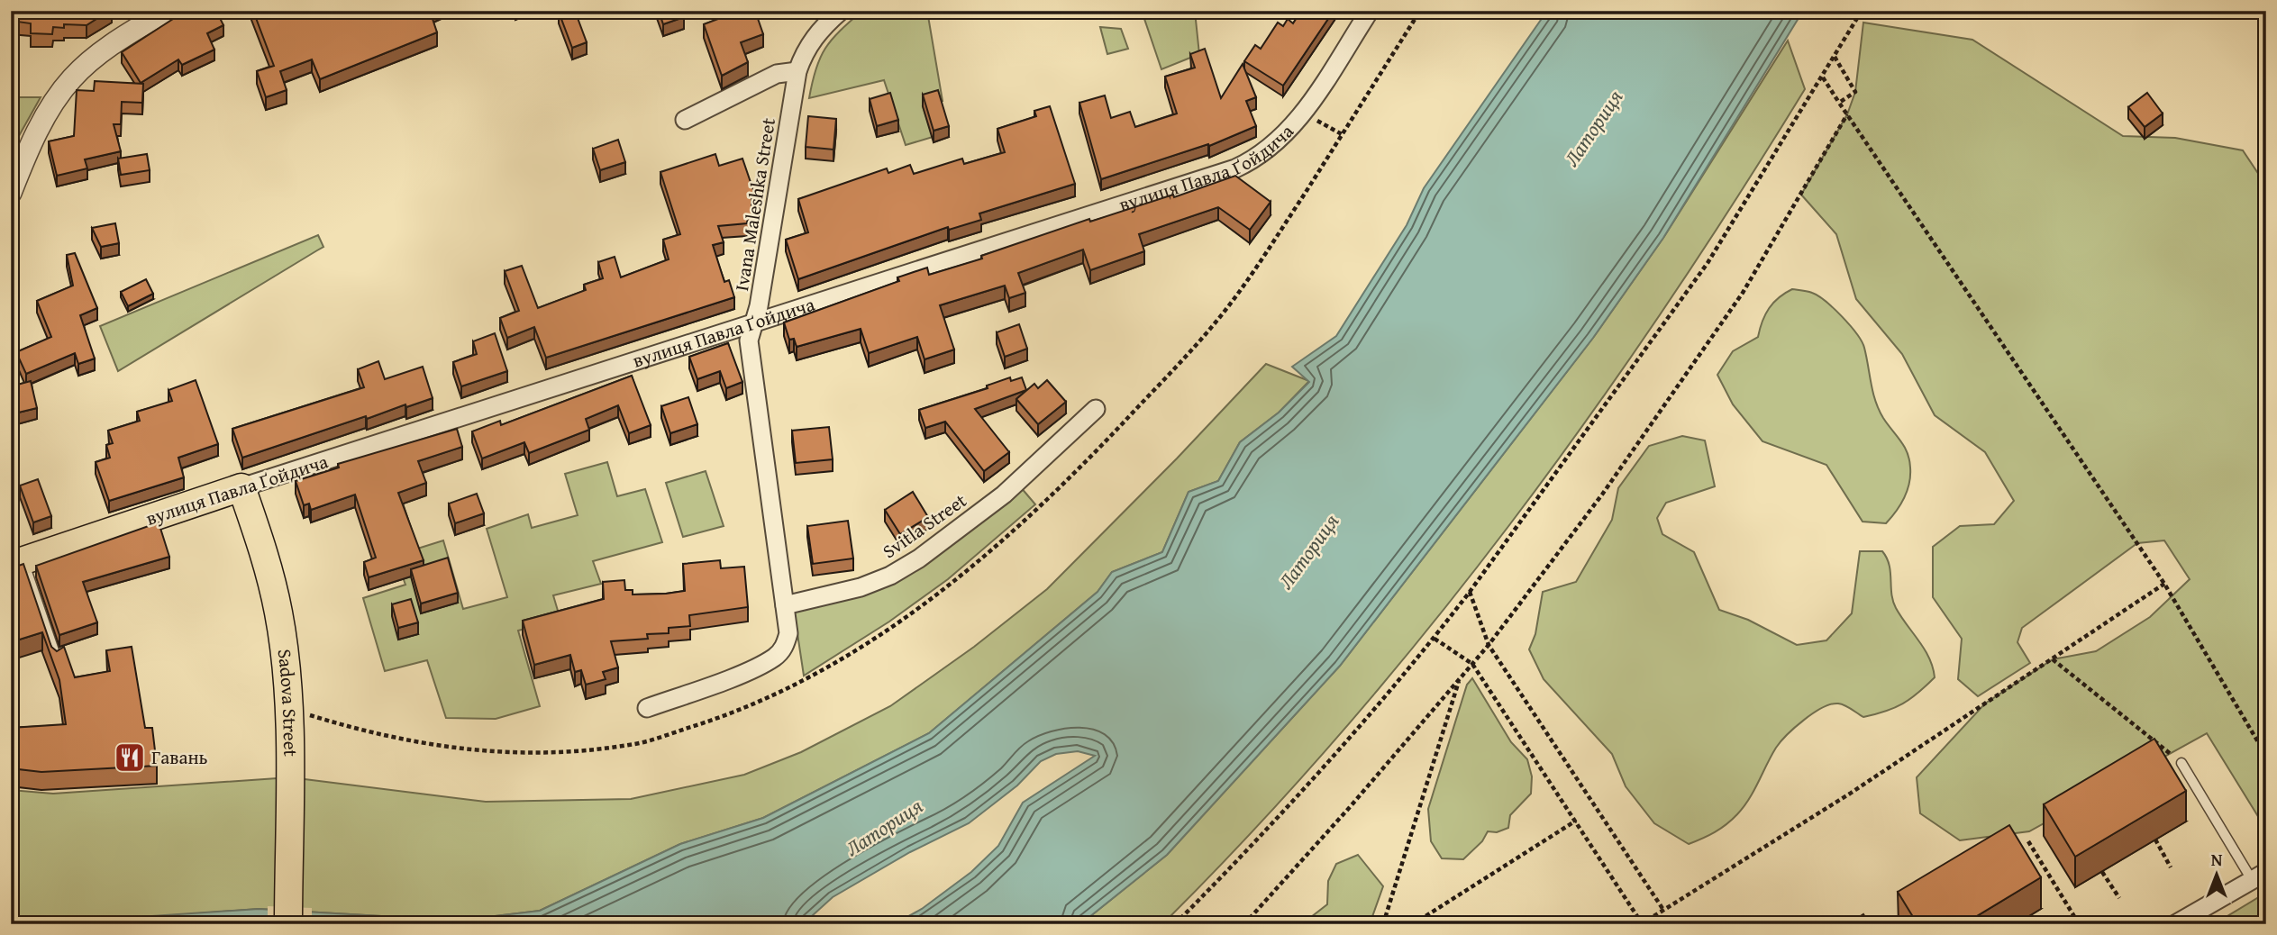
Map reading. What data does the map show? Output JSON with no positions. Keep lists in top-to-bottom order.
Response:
{
  "streets": {
    "main road": ["вулиця Павла Ґойдича", "Sadova Street"],
    "street": ["Ivana Maleshka Street", "Svitla Street"]
  },
  "crossings": [
    ["вулиця Павла Ґойдича", "Ivana Maleshka Street"],
    ["вулиця Павла Ґойдича", "Sadova Street"],
    ["Ivana Maleshka Street", "Svitla Street"]
  ],
  "water": ["Латориця"],
  "places": {
    "restaurant": ["Гавань"]
  },
  "north": "top"
}
